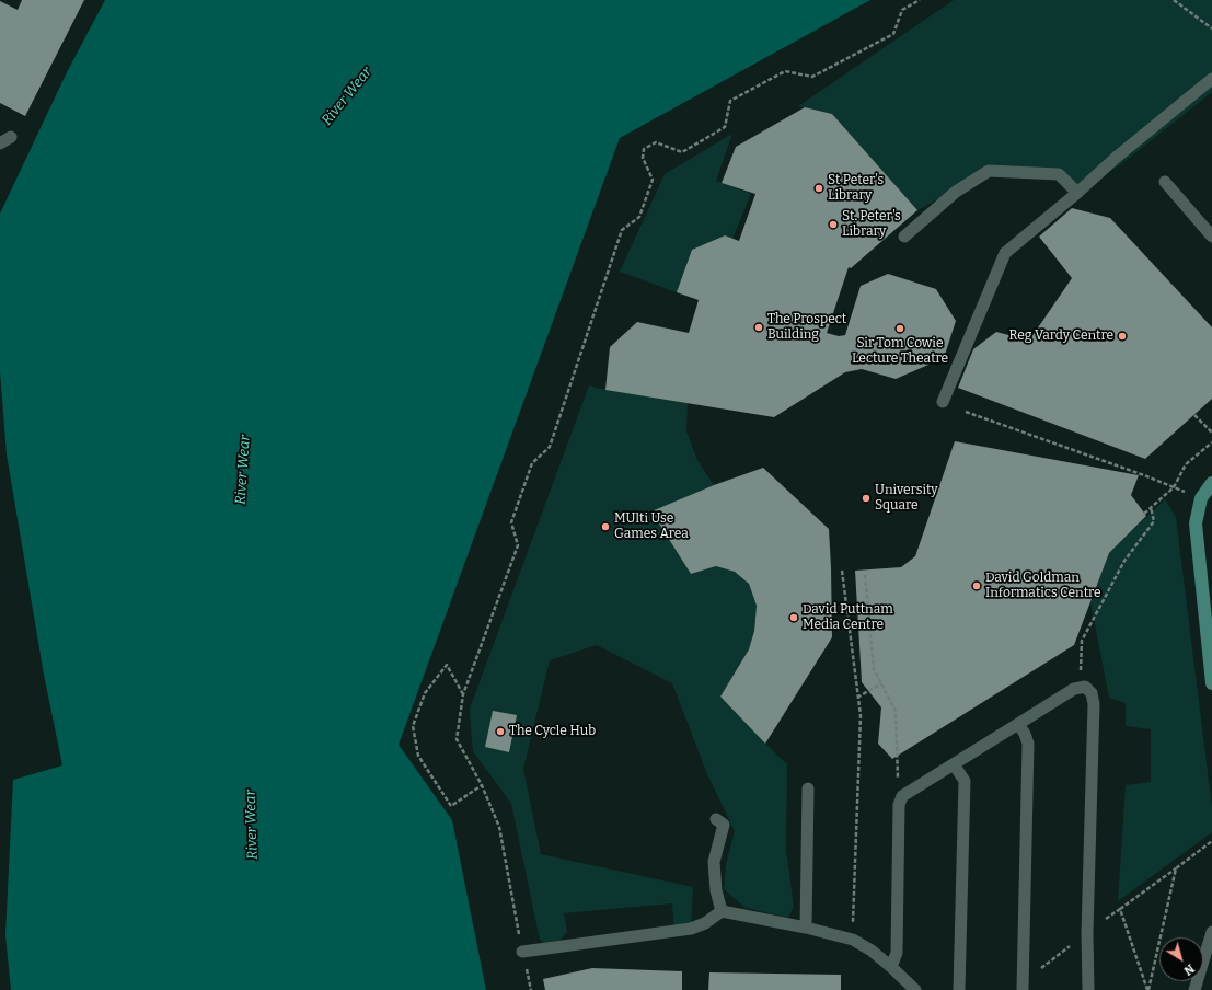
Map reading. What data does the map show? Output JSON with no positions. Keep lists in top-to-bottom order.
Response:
{
  "water": ["River Wear"],
  "places": [
    "St Peter's Library",
    "St. Peter's Library",
    "The Prospect Building",
    "Sir Tom Cowie Lecture Theatre",
    "Reg Vardy Centre",
    "University Square",
    "MUlti Use Games Area",
    "David Goldman Informatics Centre",
    "David Puttnam Media Centre",
    "The Cycle Hub"
  ],
  "north": "bottom right"
}
